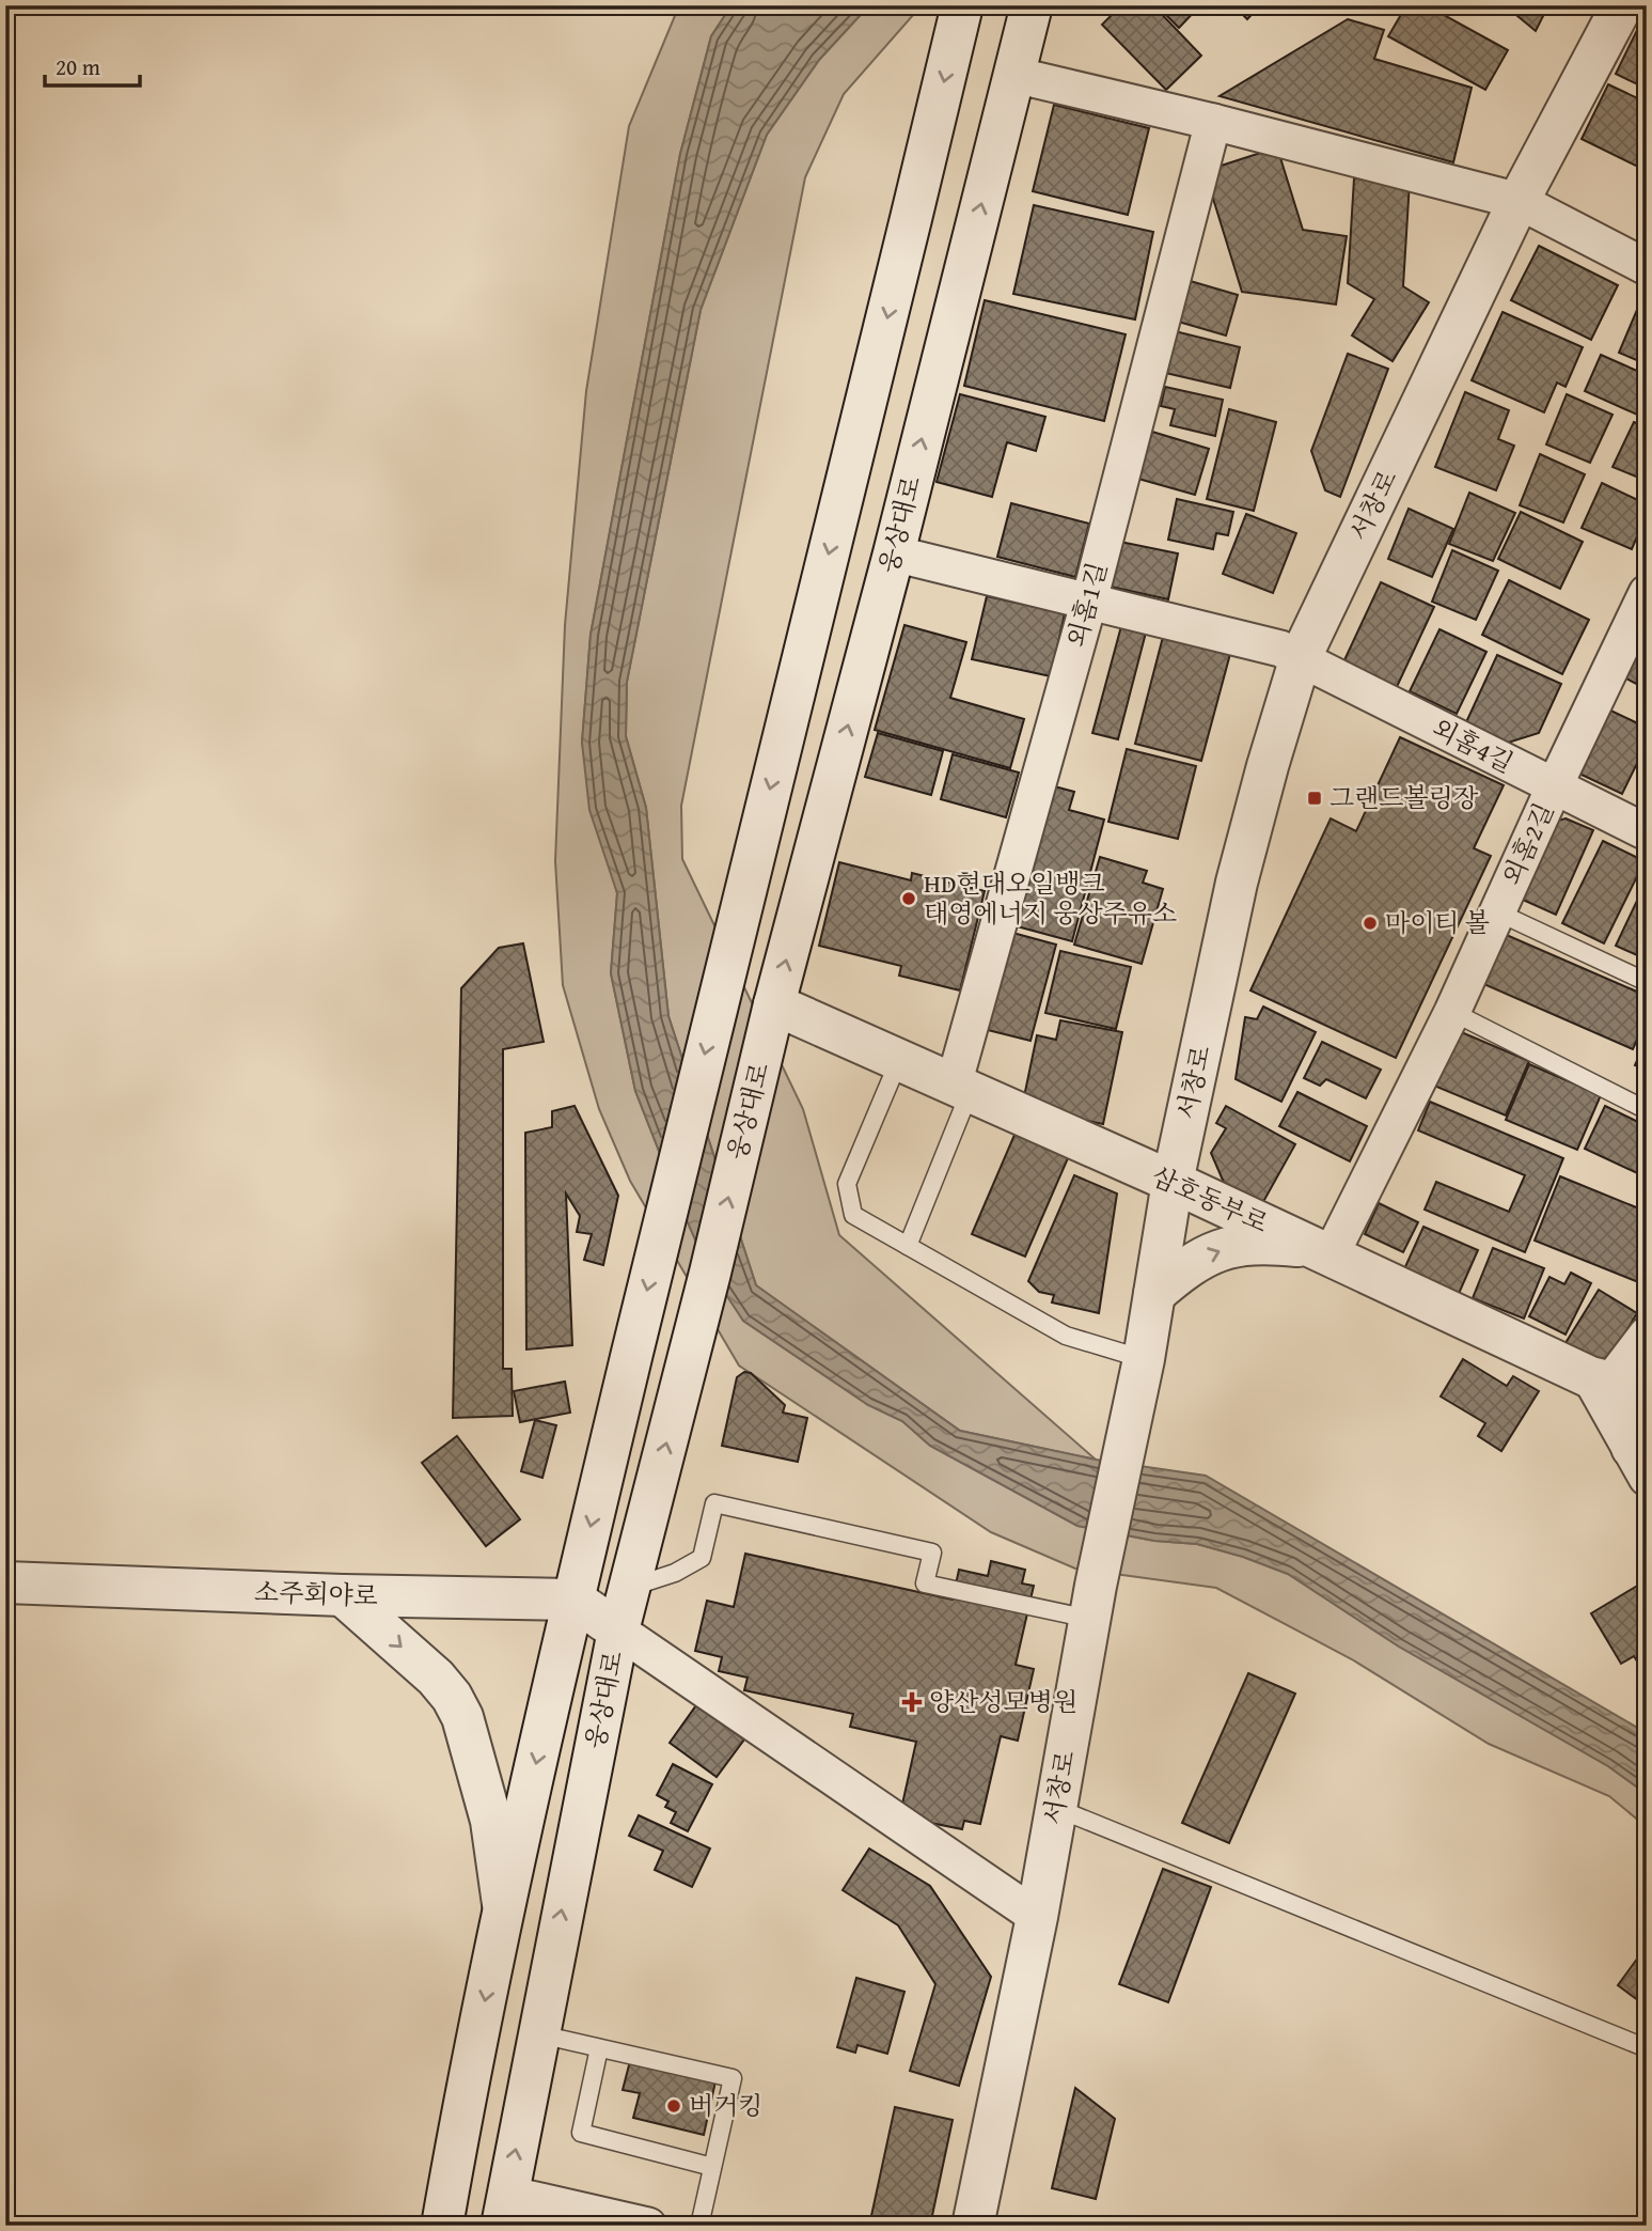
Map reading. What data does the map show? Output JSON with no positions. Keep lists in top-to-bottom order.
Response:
{
  "streets": {
    "main road": [
      "서창로",
      "웅상대로",
      "삼호동부로",
      "소주회야로"
    ],
    "street": ["외홈1길", "외홈4길", "외홈2길"]
  },
  "crossings": [
    ["서창로", "외홈4길"],
    ["서창로", "삼호동부로"],
    ["웅상대로", "외홈4길"],
    ["웅상대로", "삼호동부로"],
    ["웅상대로", "소주회야로"],
    ["외홈1길", "외홈4길"],
    ["외홈1길", "삼호동부로"],
    ["외홈4길", "외홈2길"],
    ["외홈2길", "삼호동부로"]
  ],
  "places": {
    "transit": ["그랜드볼링장"],
    "other": ["HD현대오일뱅크 태영에너지 웅상주유소", "마이티 볼", "버거킹"],
    "health": ["양산성모병원"]
  },
  "scale_bar": "20 m"
}
